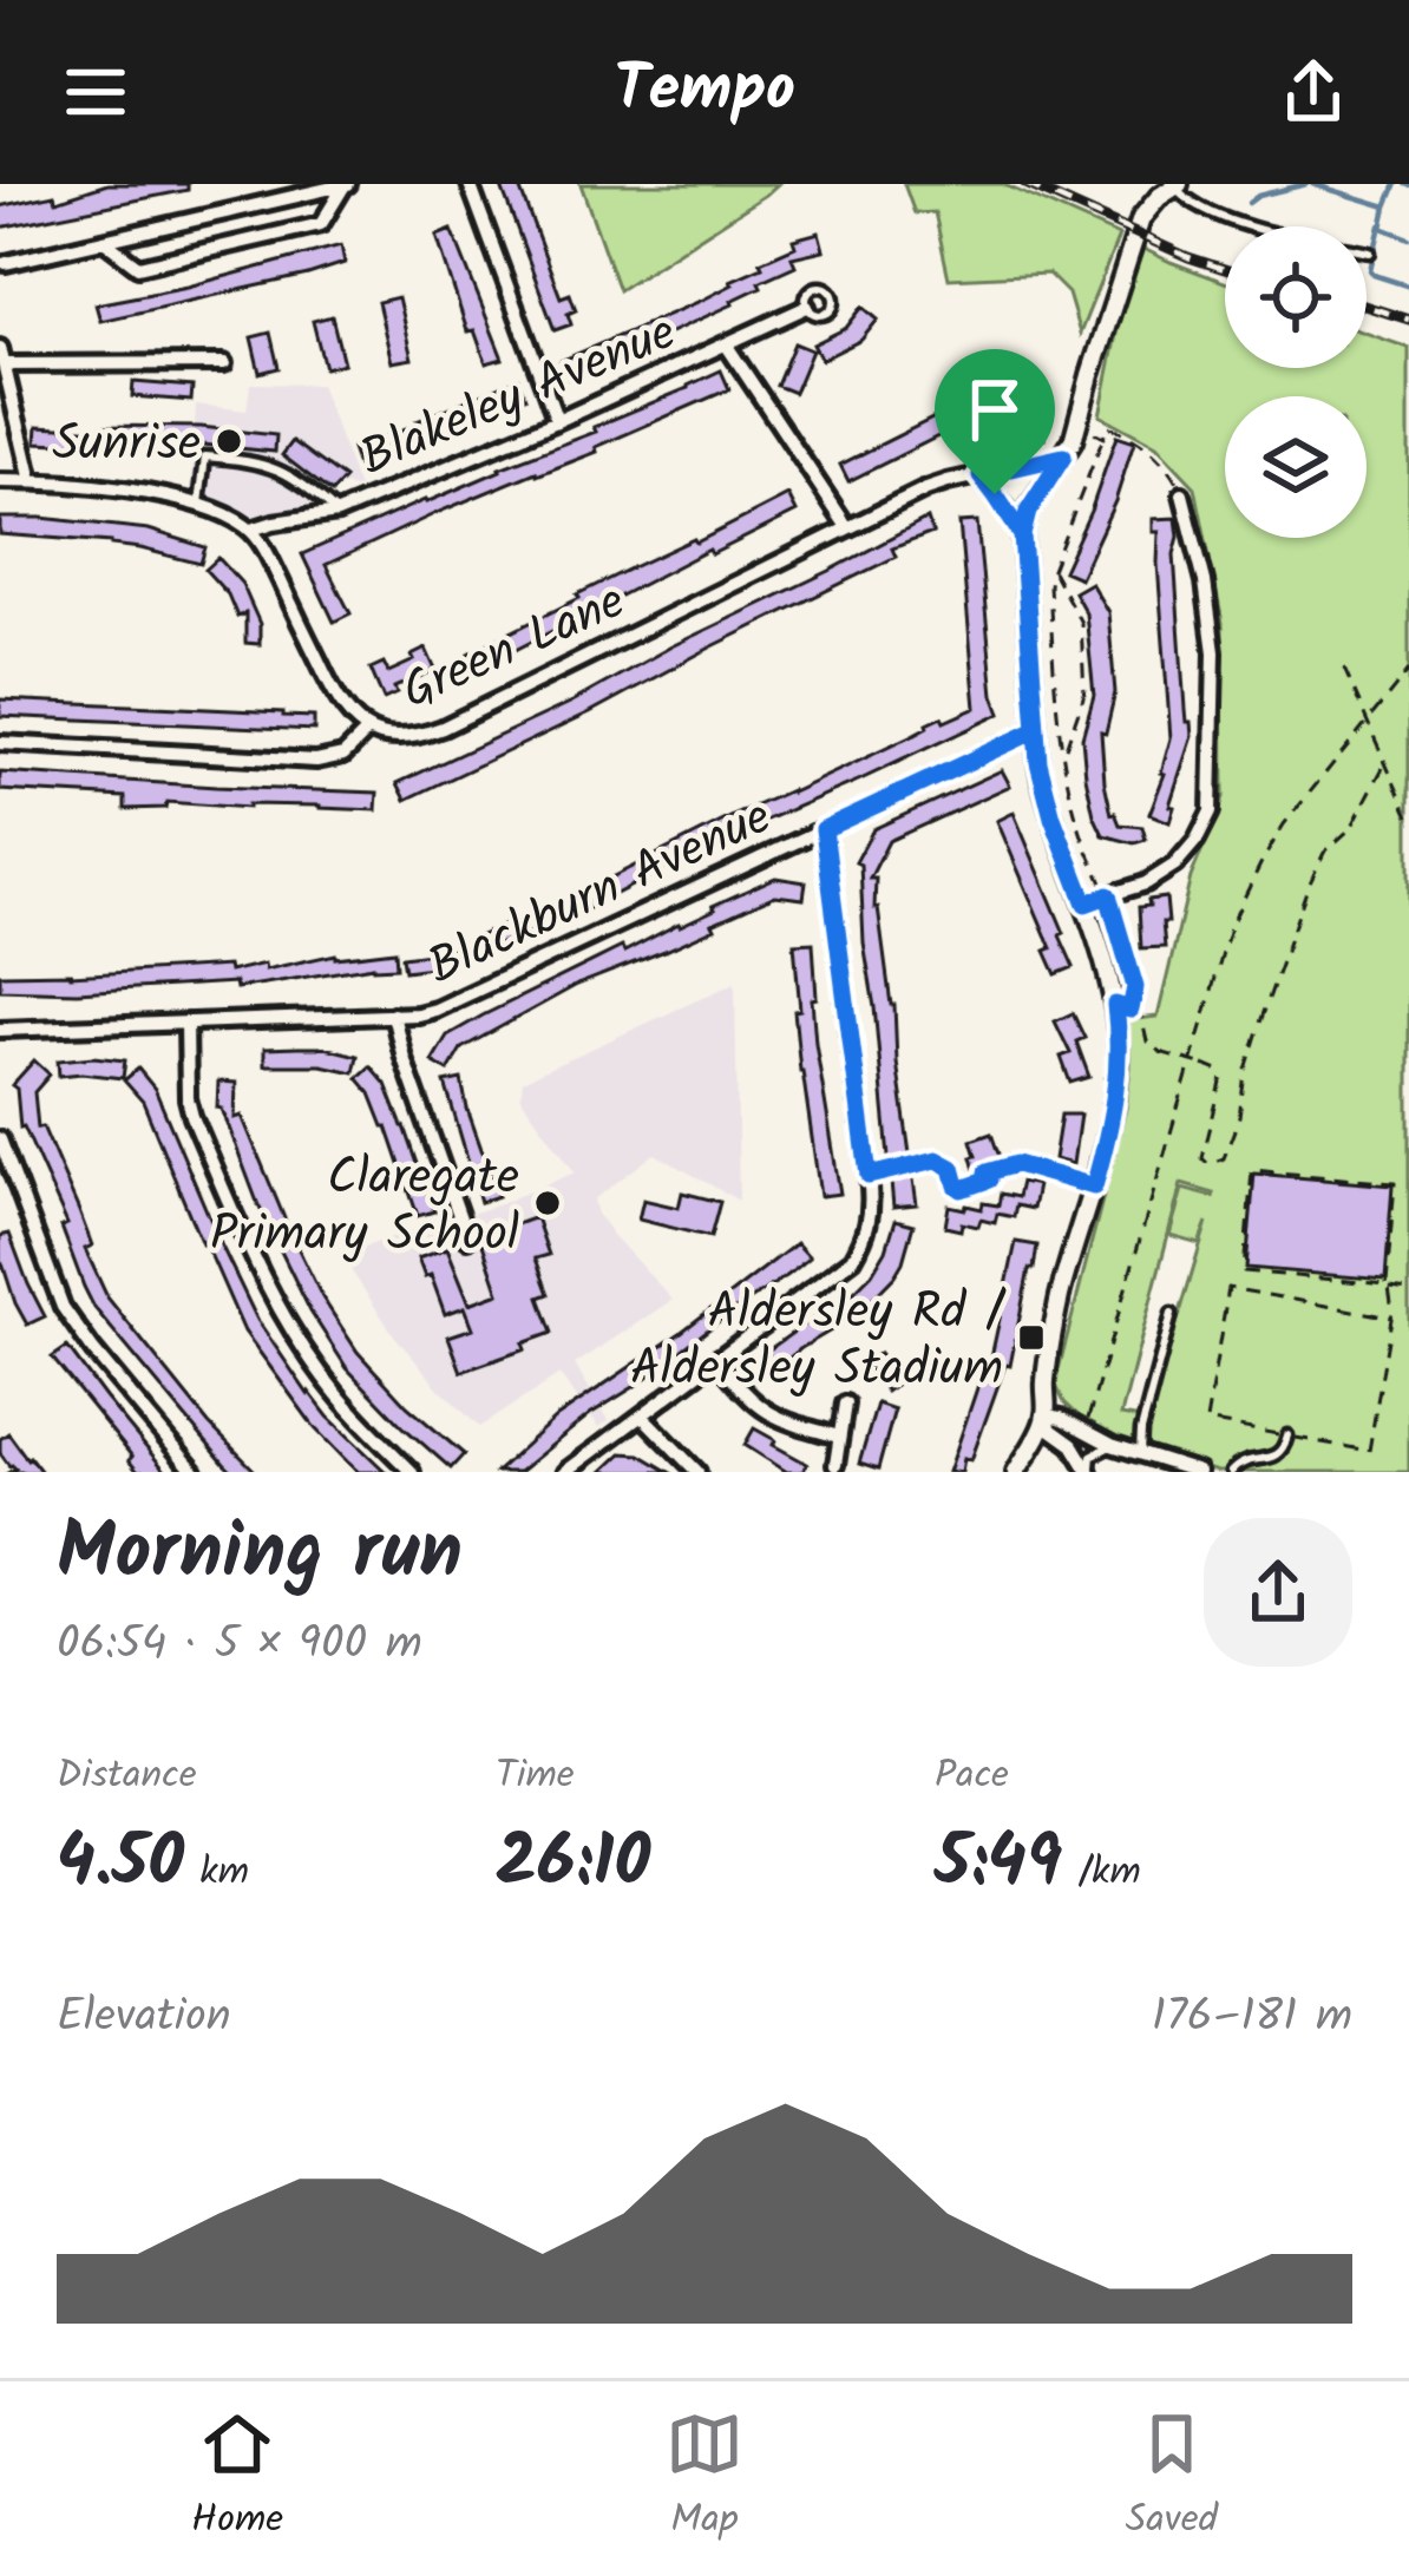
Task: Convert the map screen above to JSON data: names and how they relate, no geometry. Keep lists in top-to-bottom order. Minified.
{"streets":{"street":["Blakeley Avenue","Green Lane","Blackburn Avenue"]},"crossings":[["Blakeley Avenue","Green Lane"]],"places":{"other":["Sunrise","Claregate Primary School"],"transit":["Aldersley Rd / Aldersley Stadium"]},"page":{"header":"Tempo","heading":["Morning run","06:54 · 5 × 900 m"],"stats":[["Distance","4.50 km"],["Time","26:10"],["Pace","5:49 /km"]],"chart":["Elevation","176–181 m"],"tabs":["Home","Map","Saved"]}}
